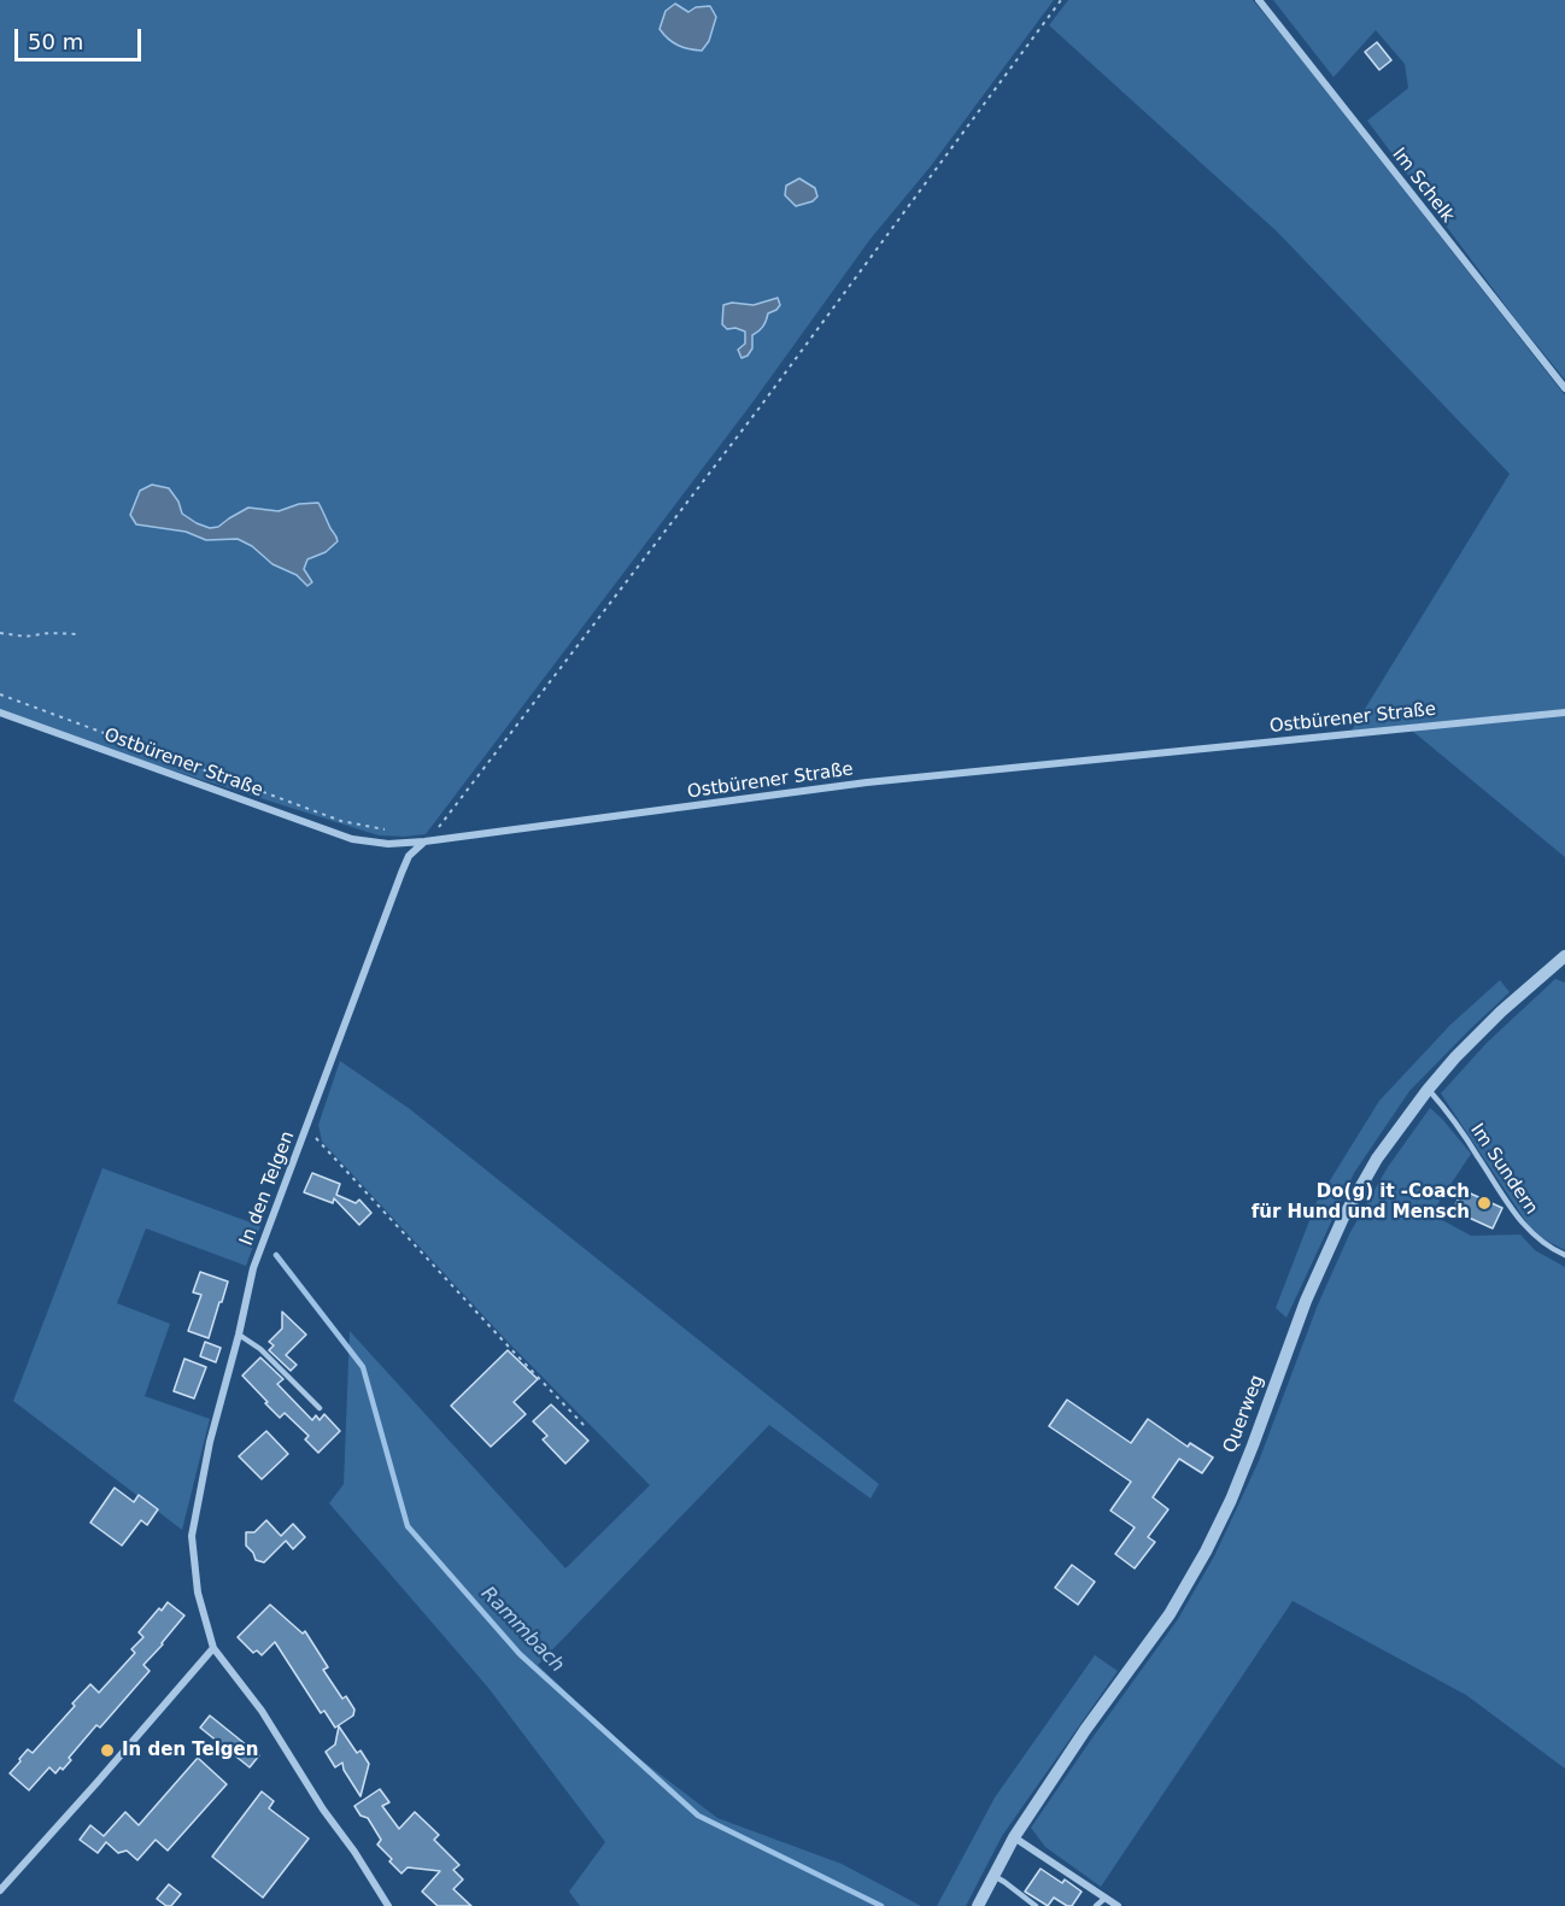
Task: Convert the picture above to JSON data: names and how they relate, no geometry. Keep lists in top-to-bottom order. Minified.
{"streets":{"street":["Im Schelk","Ostbürener Straße","In den Telgen","Querweg"],"lane":["Im Sundern"]},"crossings":[["Ostbürener Straße","In den Telgen"],["Im Sundern","Querweg"]],"water":["Rammbach"],"places":["Do(g) it -Coach für Hund und Mensch","In den Telgen"],"scale_bar":"50 m"}
